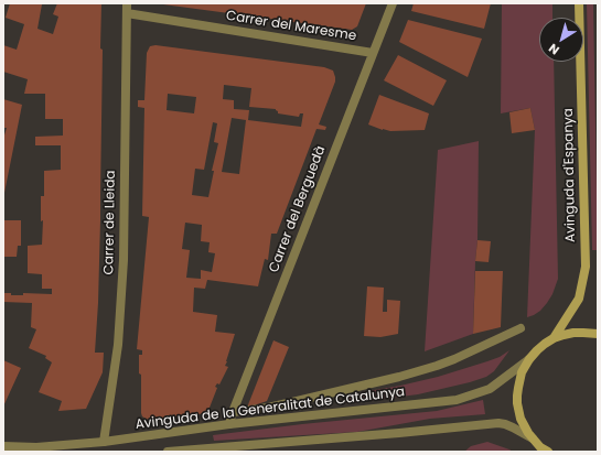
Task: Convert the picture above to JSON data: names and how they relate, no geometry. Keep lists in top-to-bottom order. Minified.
{"streets":{"main road":["Avinguda d'Espanya"],"street":["Carrer del Maresme","Carrer del Berguedà","Carrer de Lleida","Avinguda de la Generalitat de Catalunya"]},"crossings":[["Carrer del Maresme","Carrer del Berguedà"],["Carrer del Maresme","Carrer de Lleida"],["Carrer del Berguedà","Avinguda de la Generalitat de Catalunya"],["Carrer de Lleida","Avinguda de la Generalitat de Catalunya"]],"north":"bottom left"}
